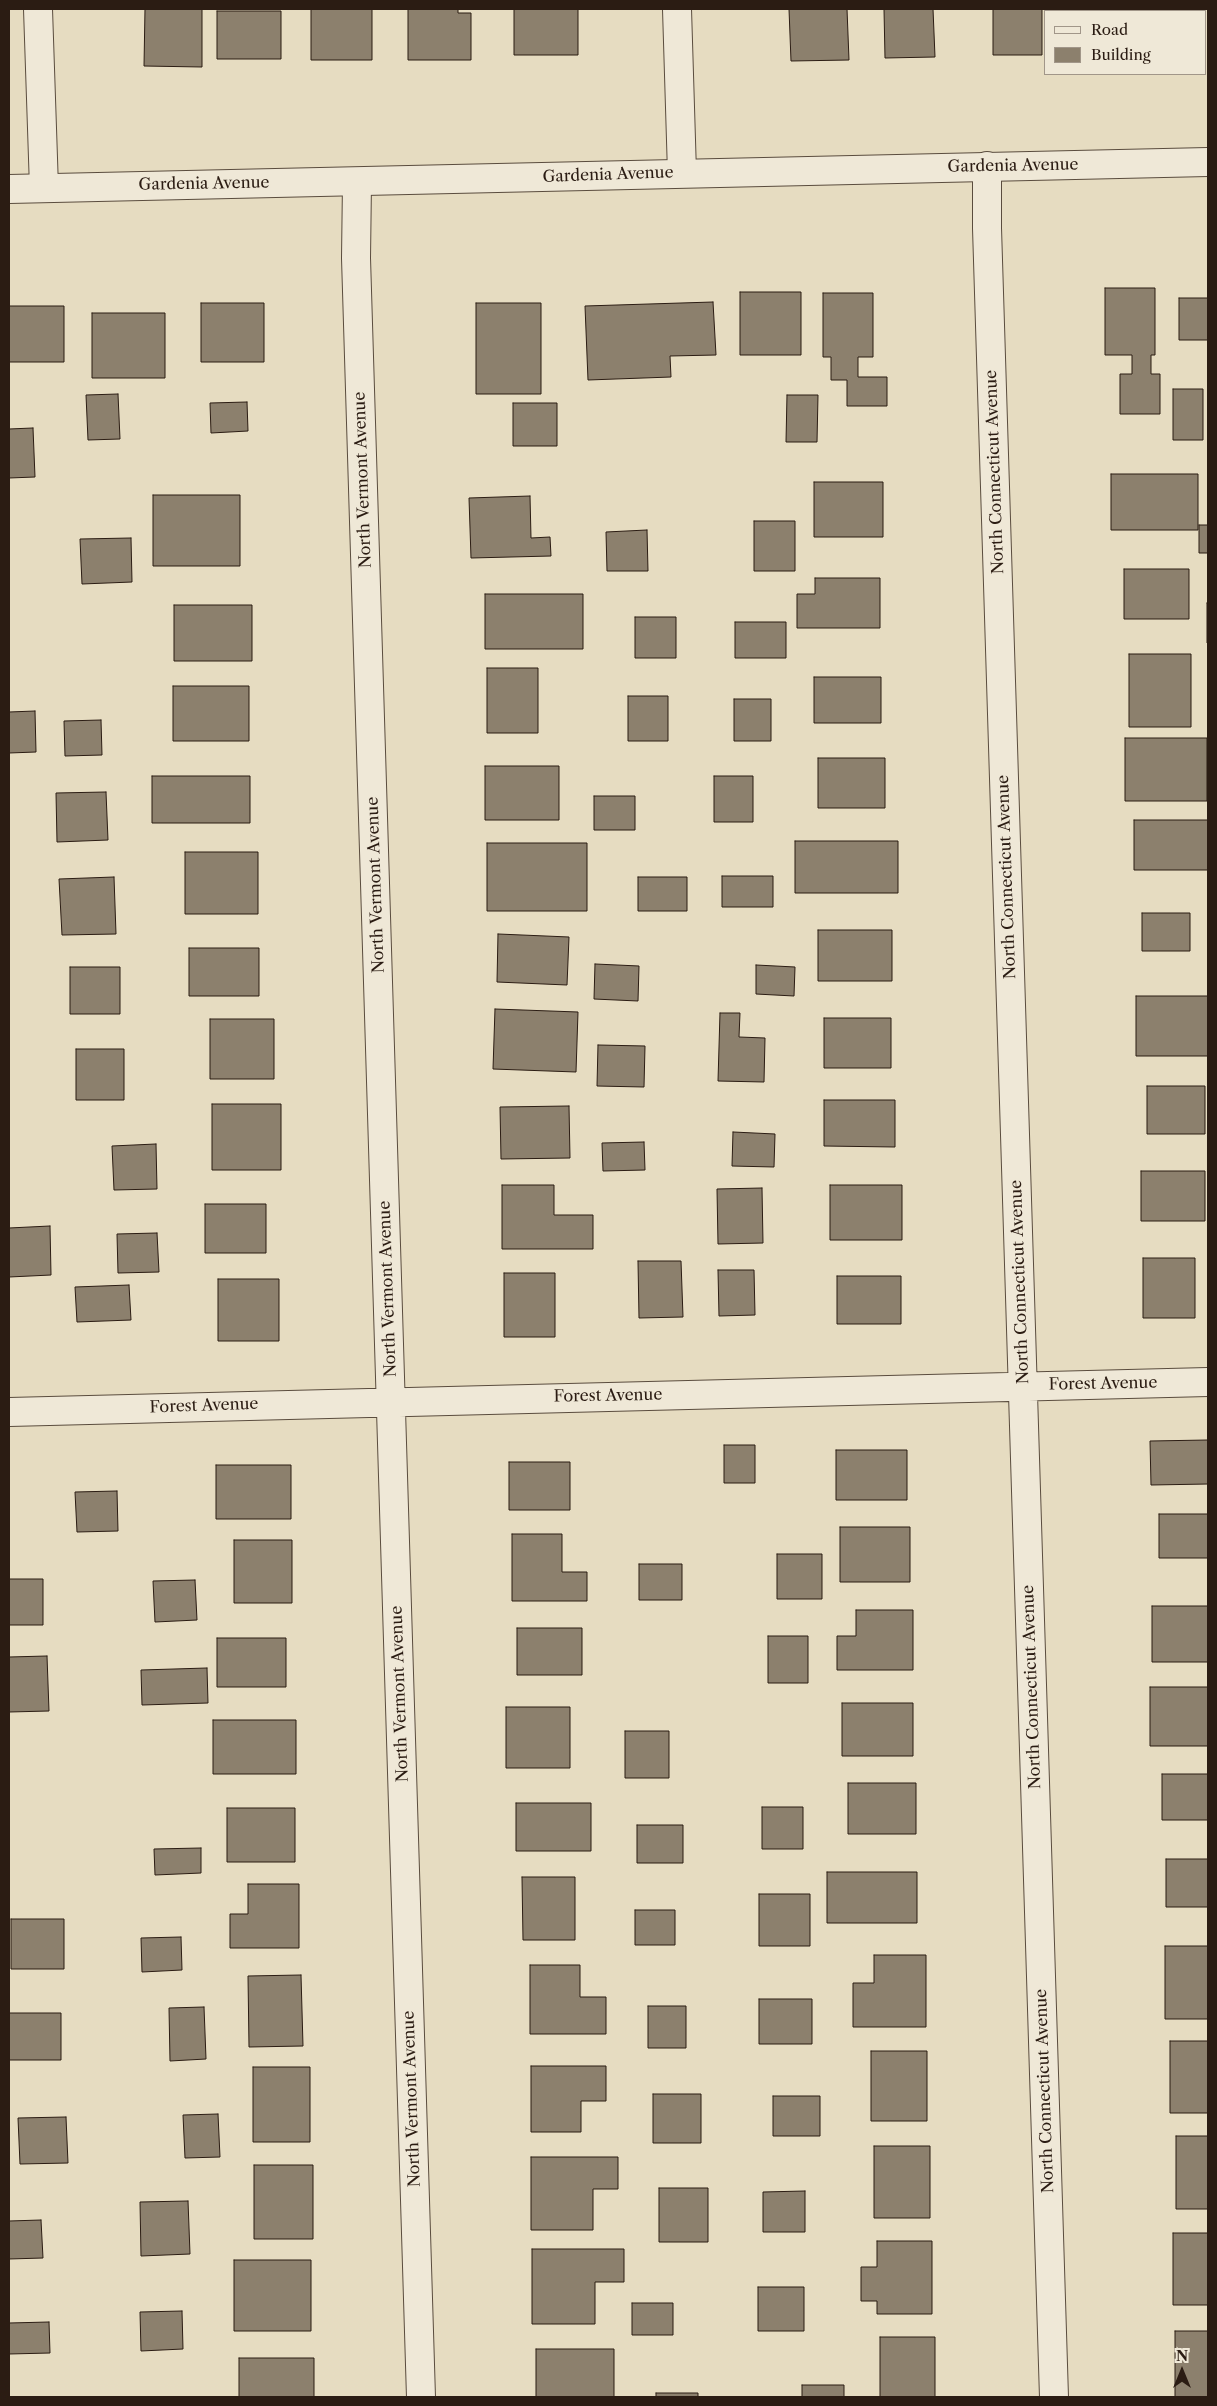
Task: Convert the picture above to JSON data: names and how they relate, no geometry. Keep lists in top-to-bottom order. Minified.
{"streets":{"street":["Gardenia Avenue","North Connecticut Avenue","North Vermont Avenue","Forest Avenue"]},"crossings":[["Gardenia Avenue","North Connecticut Avenue"],["Gardenia Avenue","North Vermont Avenue"],["North Connecticut Avenue","Forest Avenue"],["North Vermont Avenue","Forest Avenue"]],"legend":["Road","Building"],"north":"top"}
